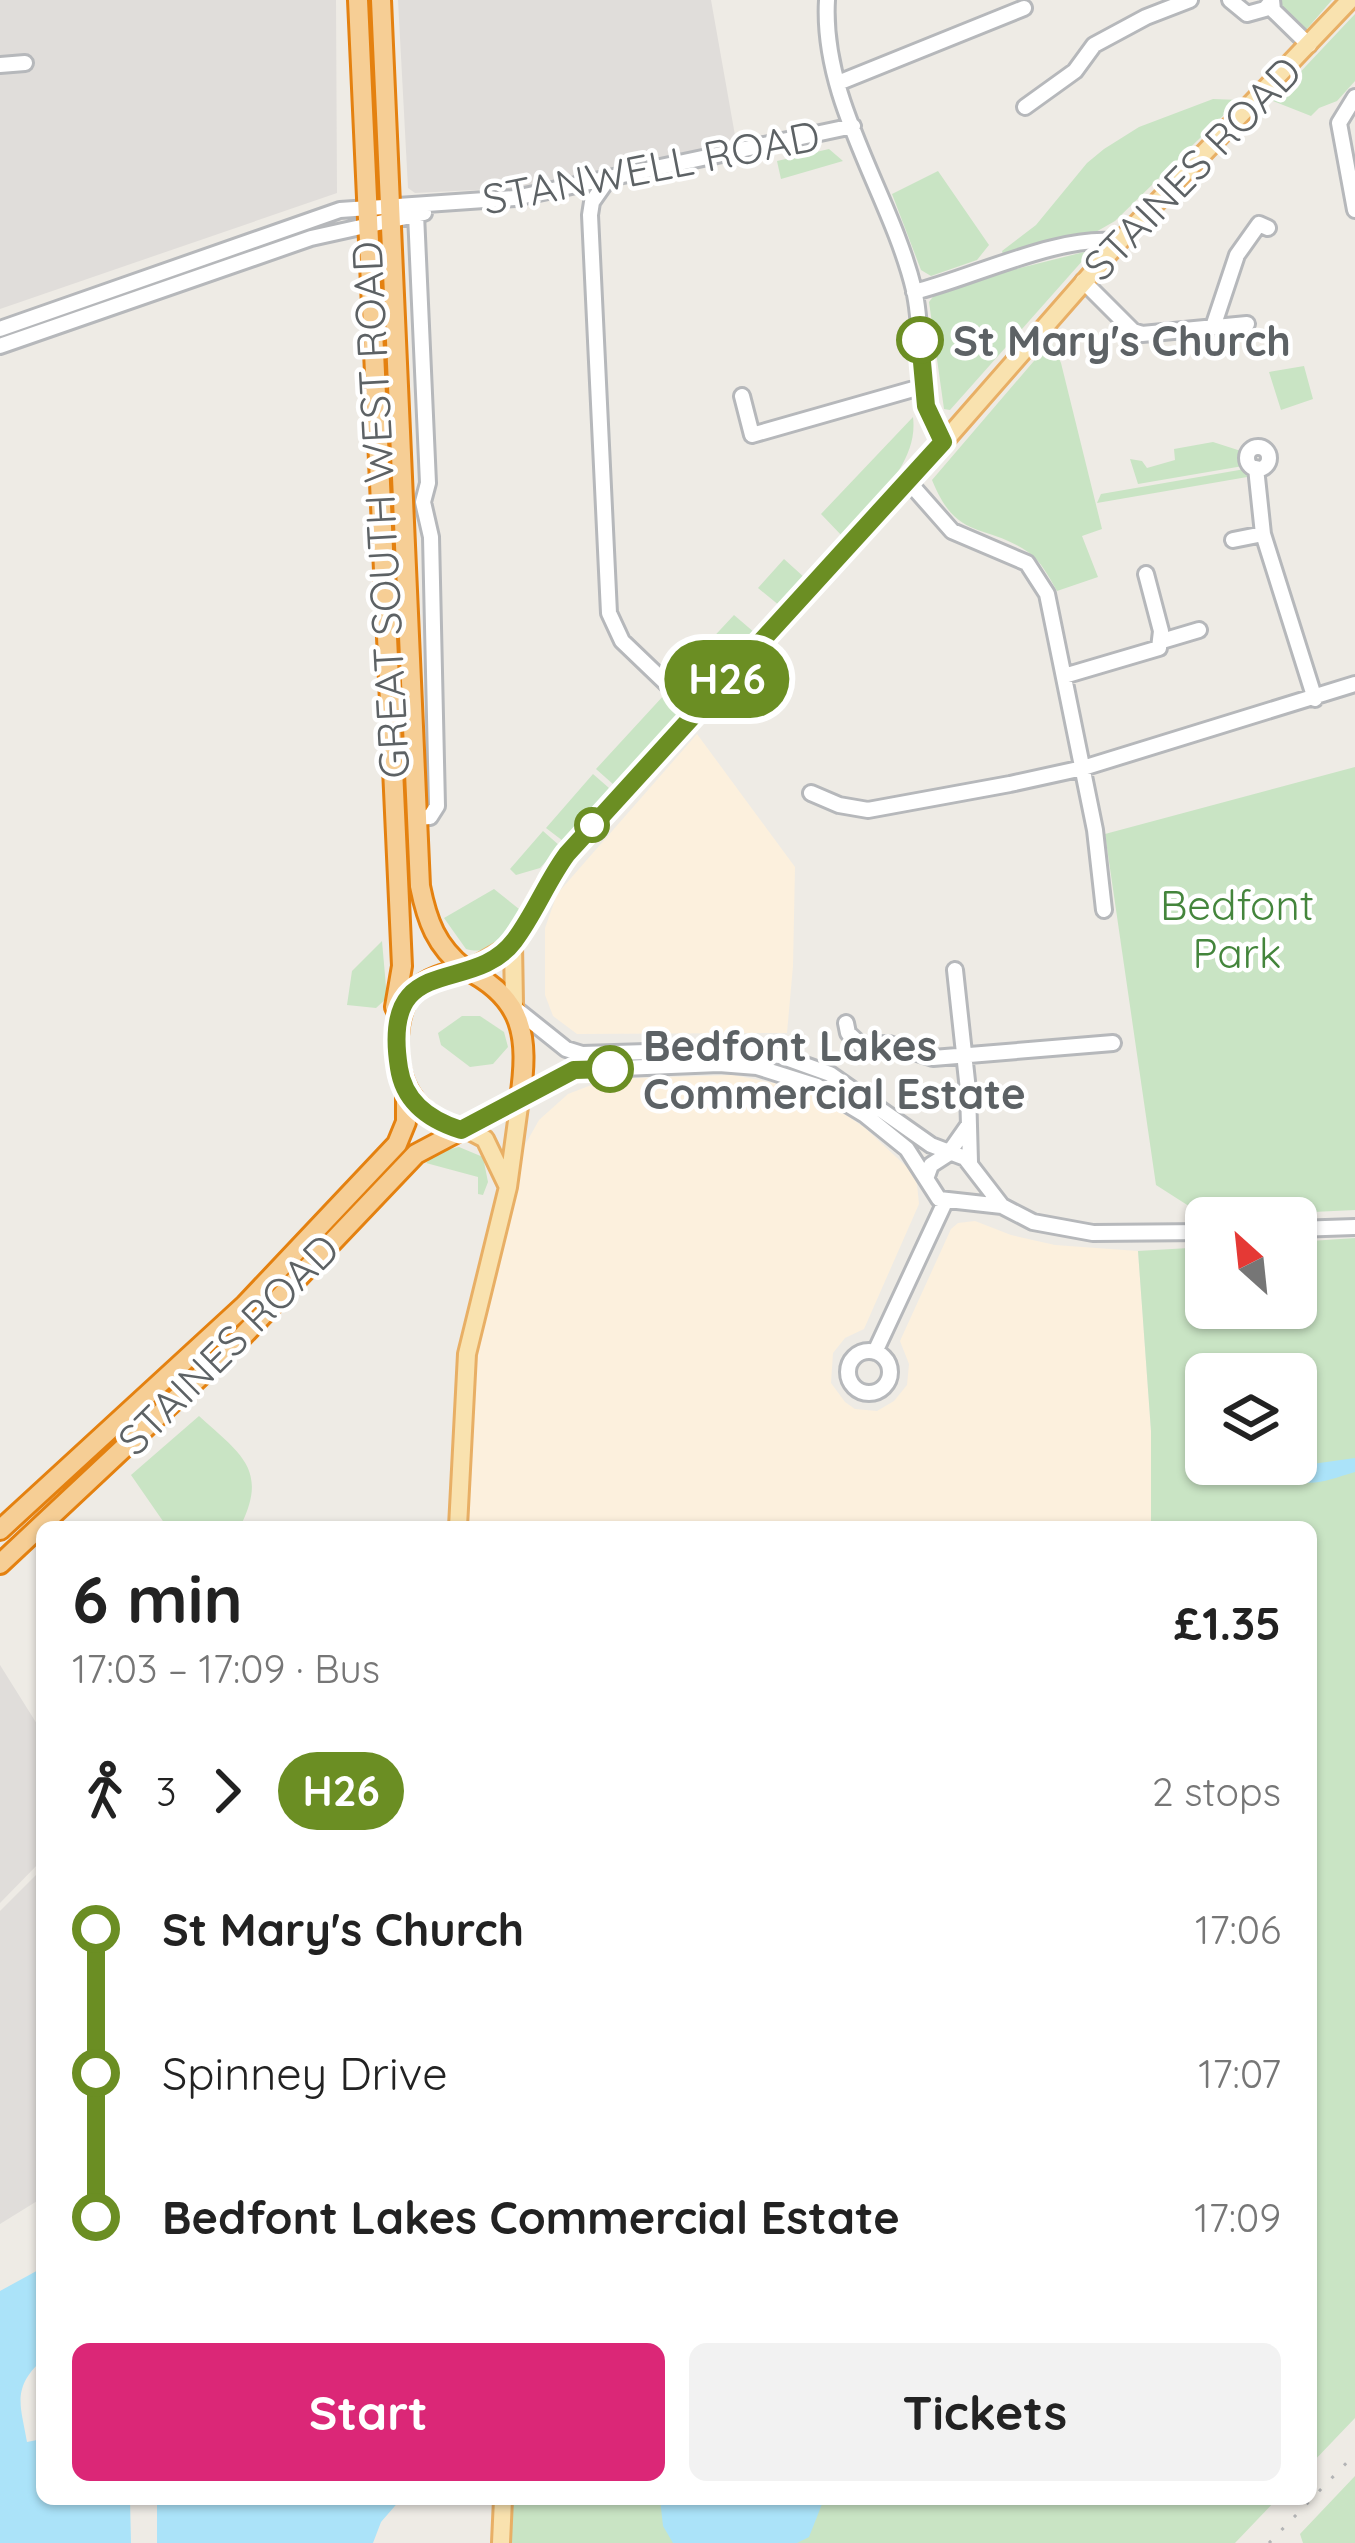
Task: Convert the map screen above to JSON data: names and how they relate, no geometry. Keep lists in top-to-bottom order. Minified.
{"streets":{"highway":["STAINES ROAD","GREAT SOUTH WEST ROAD"],"street":["STANWELL ROAD"]},"crossings":[["STANWELL ROAD","GREAT SOUTH WEST ROAD"],["STAINES ROAD","GREAT SOUTH WEST ROAD"]],"parks":["Bedfont Park"],"places":["St Mary's Church","Bedfont Lakes Commercial Estate"],"lines":["bus line H26"],"north":"top left","page":{"on_map":"H26","heading":["6 min","17:03 – 17:09 · Bus","£1.35"],"legs":["3","H26","2 stops"],"list":[{"name":"St Mary's Church","value":"17:06"},{"name":"Spinney Drive","value":"17:07"},{"name":"Bedfont Lakes Commercial Estate","value":"17:09"}],"buttons":["Start","Tickets"]}}
